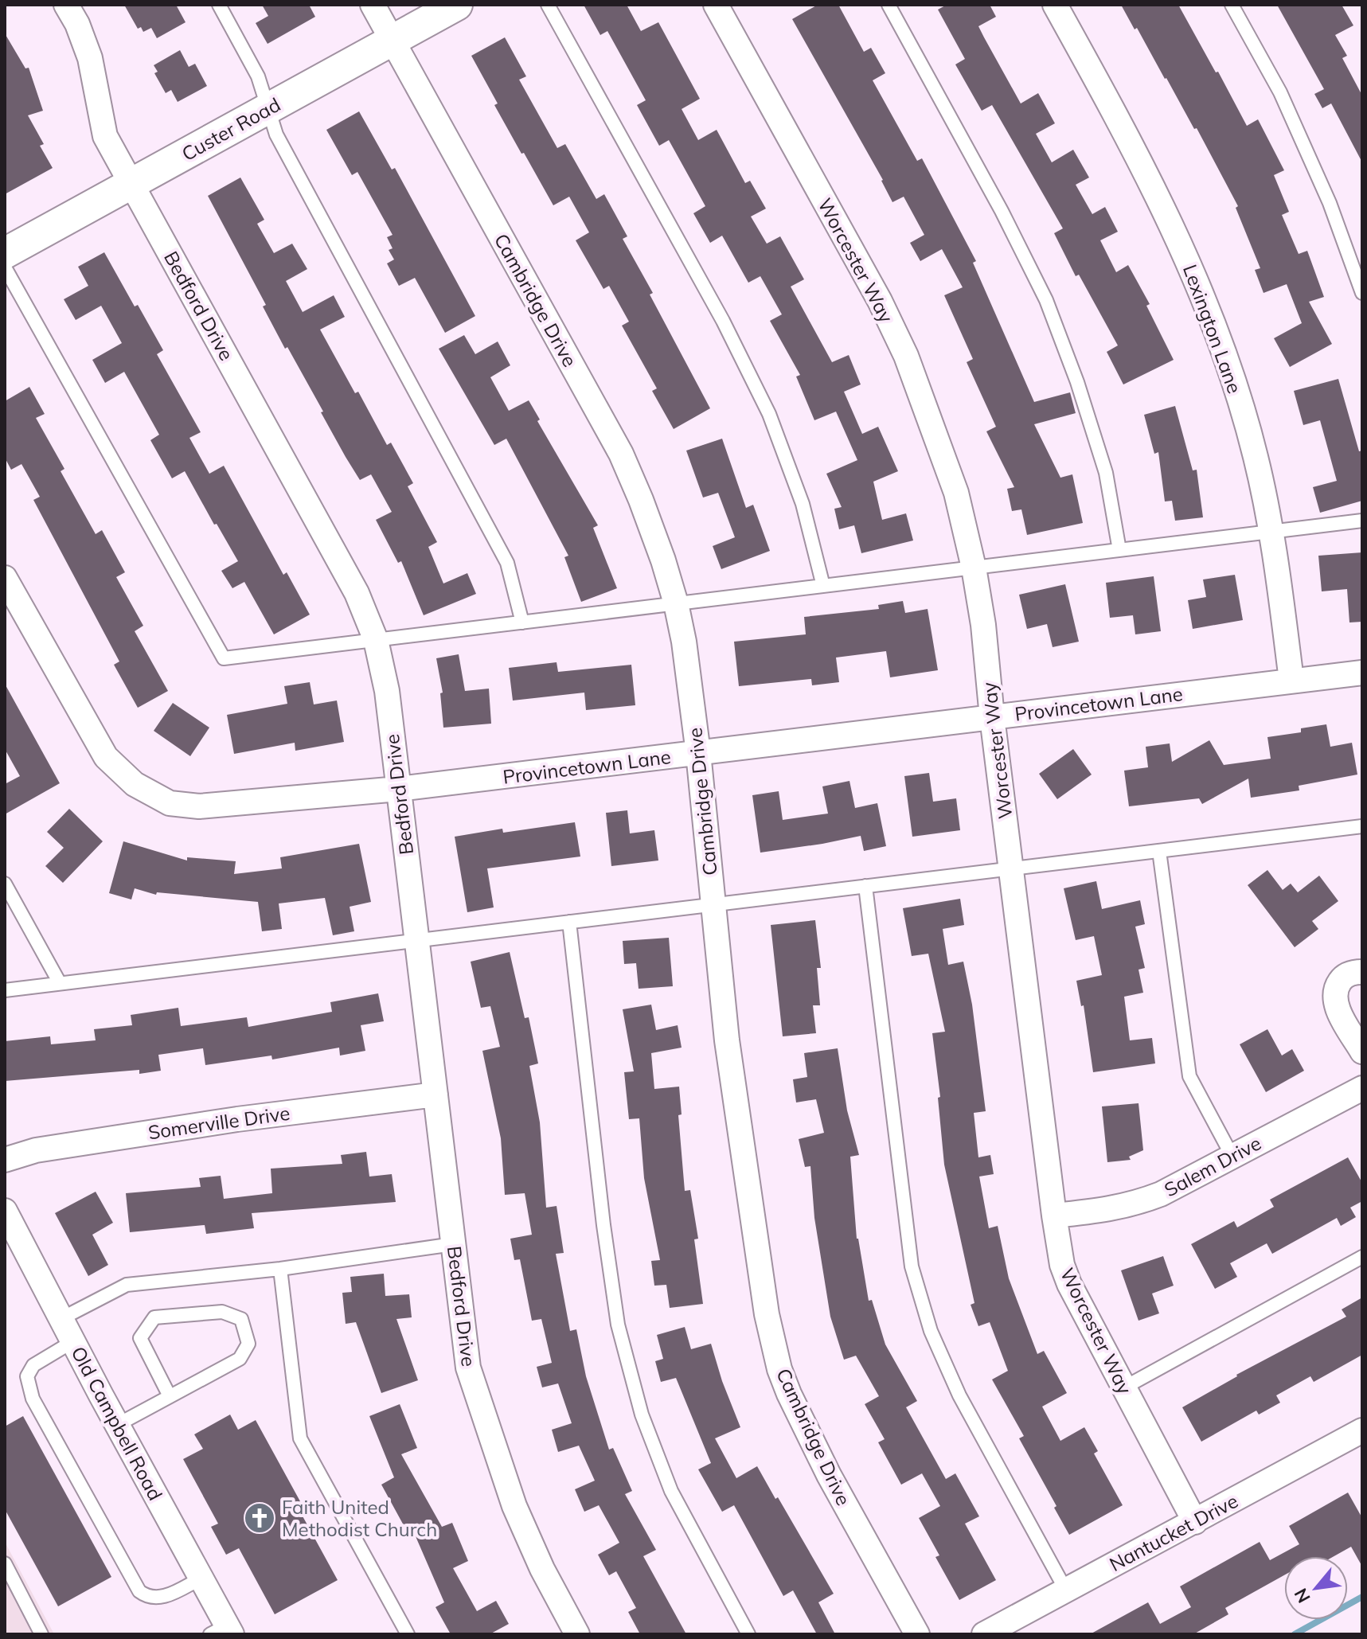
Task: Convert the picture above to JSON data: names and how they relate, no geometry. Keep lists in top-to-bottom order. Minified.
{"streets":{"street":["Custer Road","Worcester Way","Cambridge Drive","Bedford Drive","Lexington Lane","Provincetown Lane","Somerville Drive","Salem Drive","Old Campbell Road","Nantucket Drive"]},"crossings":[["Custer Road","Cambridge Drive"],["Custer Road","Bedford Drive"],["Worcester Way","Provincetown Lane"],["Worcester Way","Salem Drive"],["Worcester Way","Nantucket Drive"],["Cambridge Drive","Provincetown Lane"],["Bedford Drive","Provincetown Lane"],["Bedford Drive","Somerville Drive"],["Lexington Lane","Provincetown Lane"]],"places":{"church":["Faith United Methodist Church"]},"north":"bottom left"}
